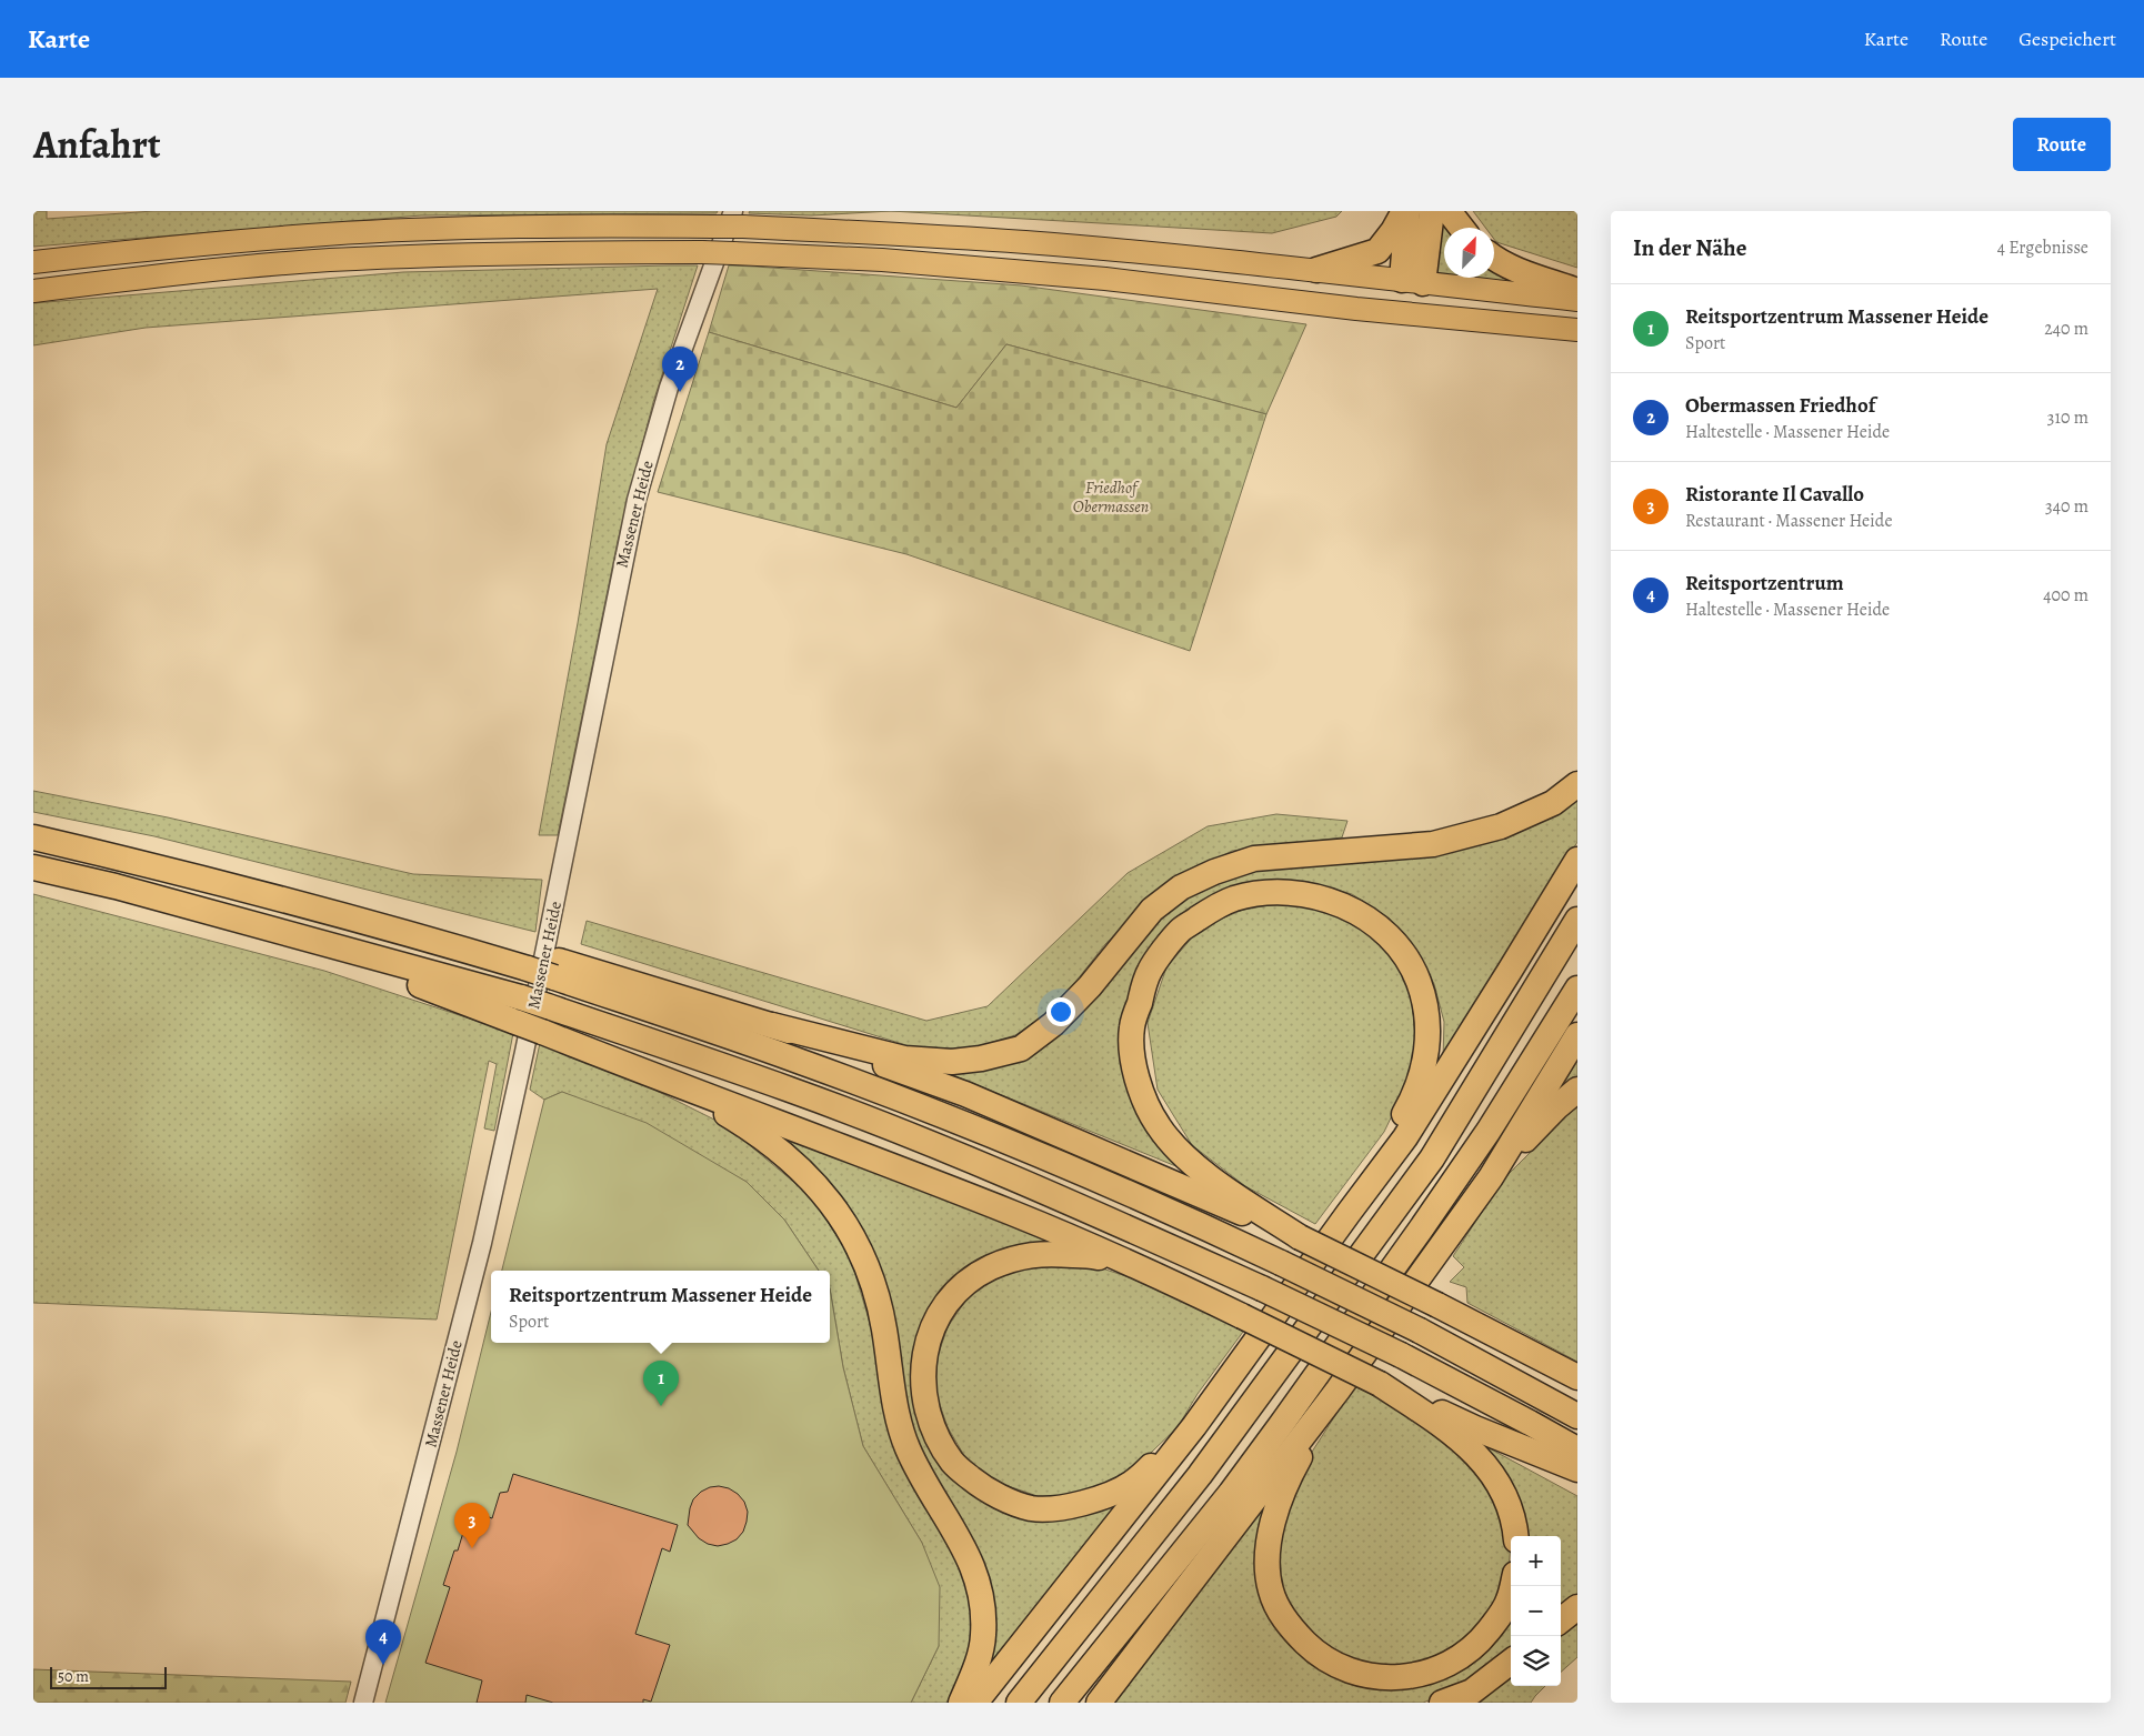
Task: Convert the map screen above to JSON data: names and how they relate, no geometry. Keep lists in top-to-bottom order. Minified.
{"streets":{"street":["Massener Heide"]},"parks":["Friedhof Obermassen"],"scale_bar":"50 m","north":"top right","page":{"header":"Karte","nav":["Karte","Route","Gespeichert"],"title":"Anfahrt","buttons":"Route","heading":["In der Nähe","4 Ergebnisse"],"list":[{"mark":"1","name":"Reitsportzentrum Massener Heide","note":"Sport","value":"240 m"},{"mark":"2","name":"Obermassen Friedhof","note":"Haltestelle · Massener Heide","value":"310 m"},{"mark":"3","name":"Ristorante Il Cavallo","note":"Restaurant · Massener Heide","value":"340 m"},{"mark":"4","name":"Reitsportzentrum","note":"Haltestelle · Massener Heide","value":"400 m"}],"pins":["2","1","3","4"],"popup":["Reitsportzentrum Massener Heide","Sport"],"map_buttons":["+","−"],"scale":"50 m"}}
